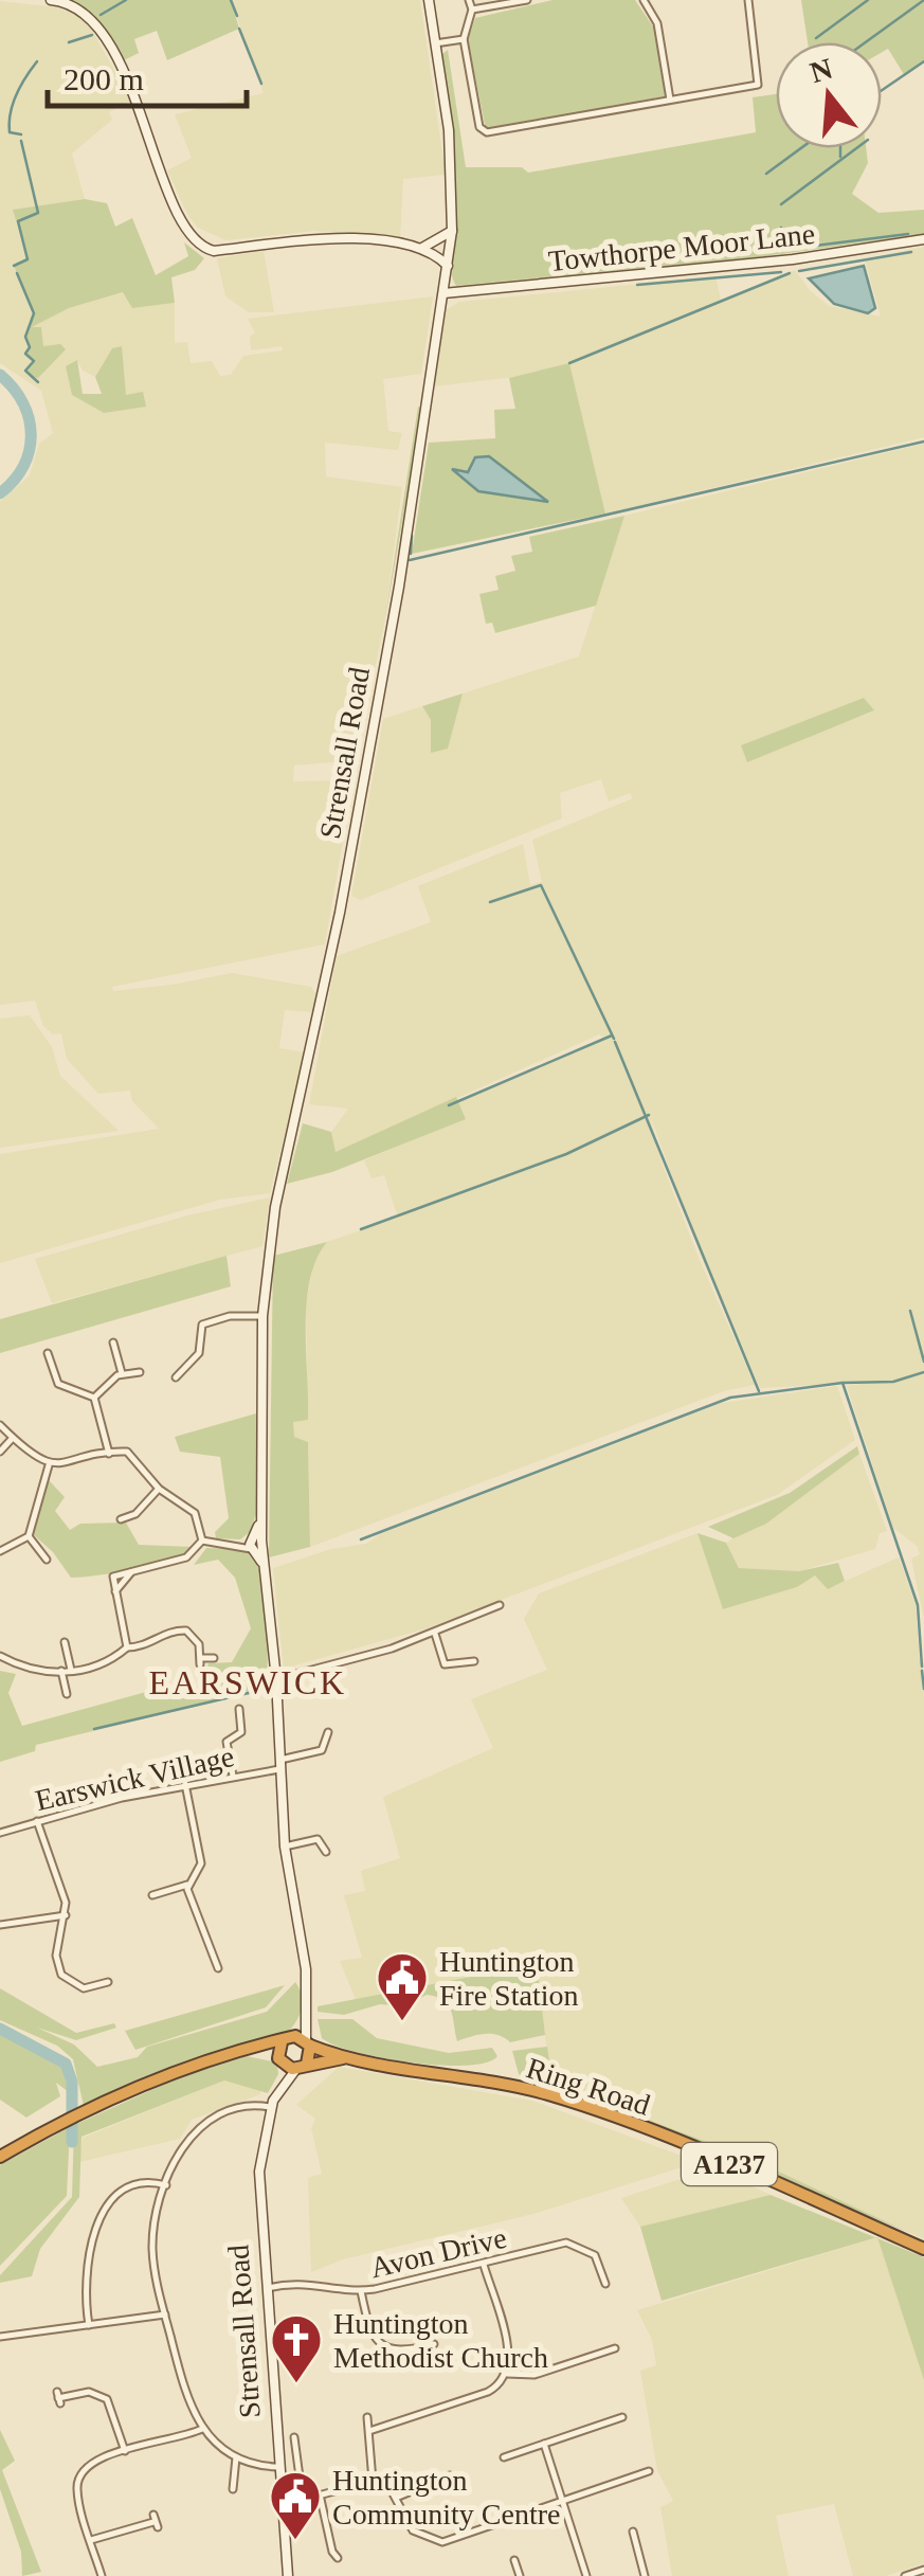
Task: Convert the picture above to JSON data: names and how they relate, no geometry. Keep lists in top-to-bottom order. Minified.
{"streets":{"highway":["Ring Road","A1237"],"street":["Towthorpe Moor Lane","Strensall Road","Earswick Village","Avon Drive"]},"crossings":[["Towthorpe Moor Lane","Strensall Road"],["Strensall Road","Earswick Village"],["Strensall Road","Ring Road"],["Strensall Road","Avon Drive"]],"districts":["EARSWICK"],"places":{"public building":["Huntington Fire Station","Huntington Community Centre"],"church":["Huntington Methodist Church"]},"scale_bar":"200 m","north":"top"}
